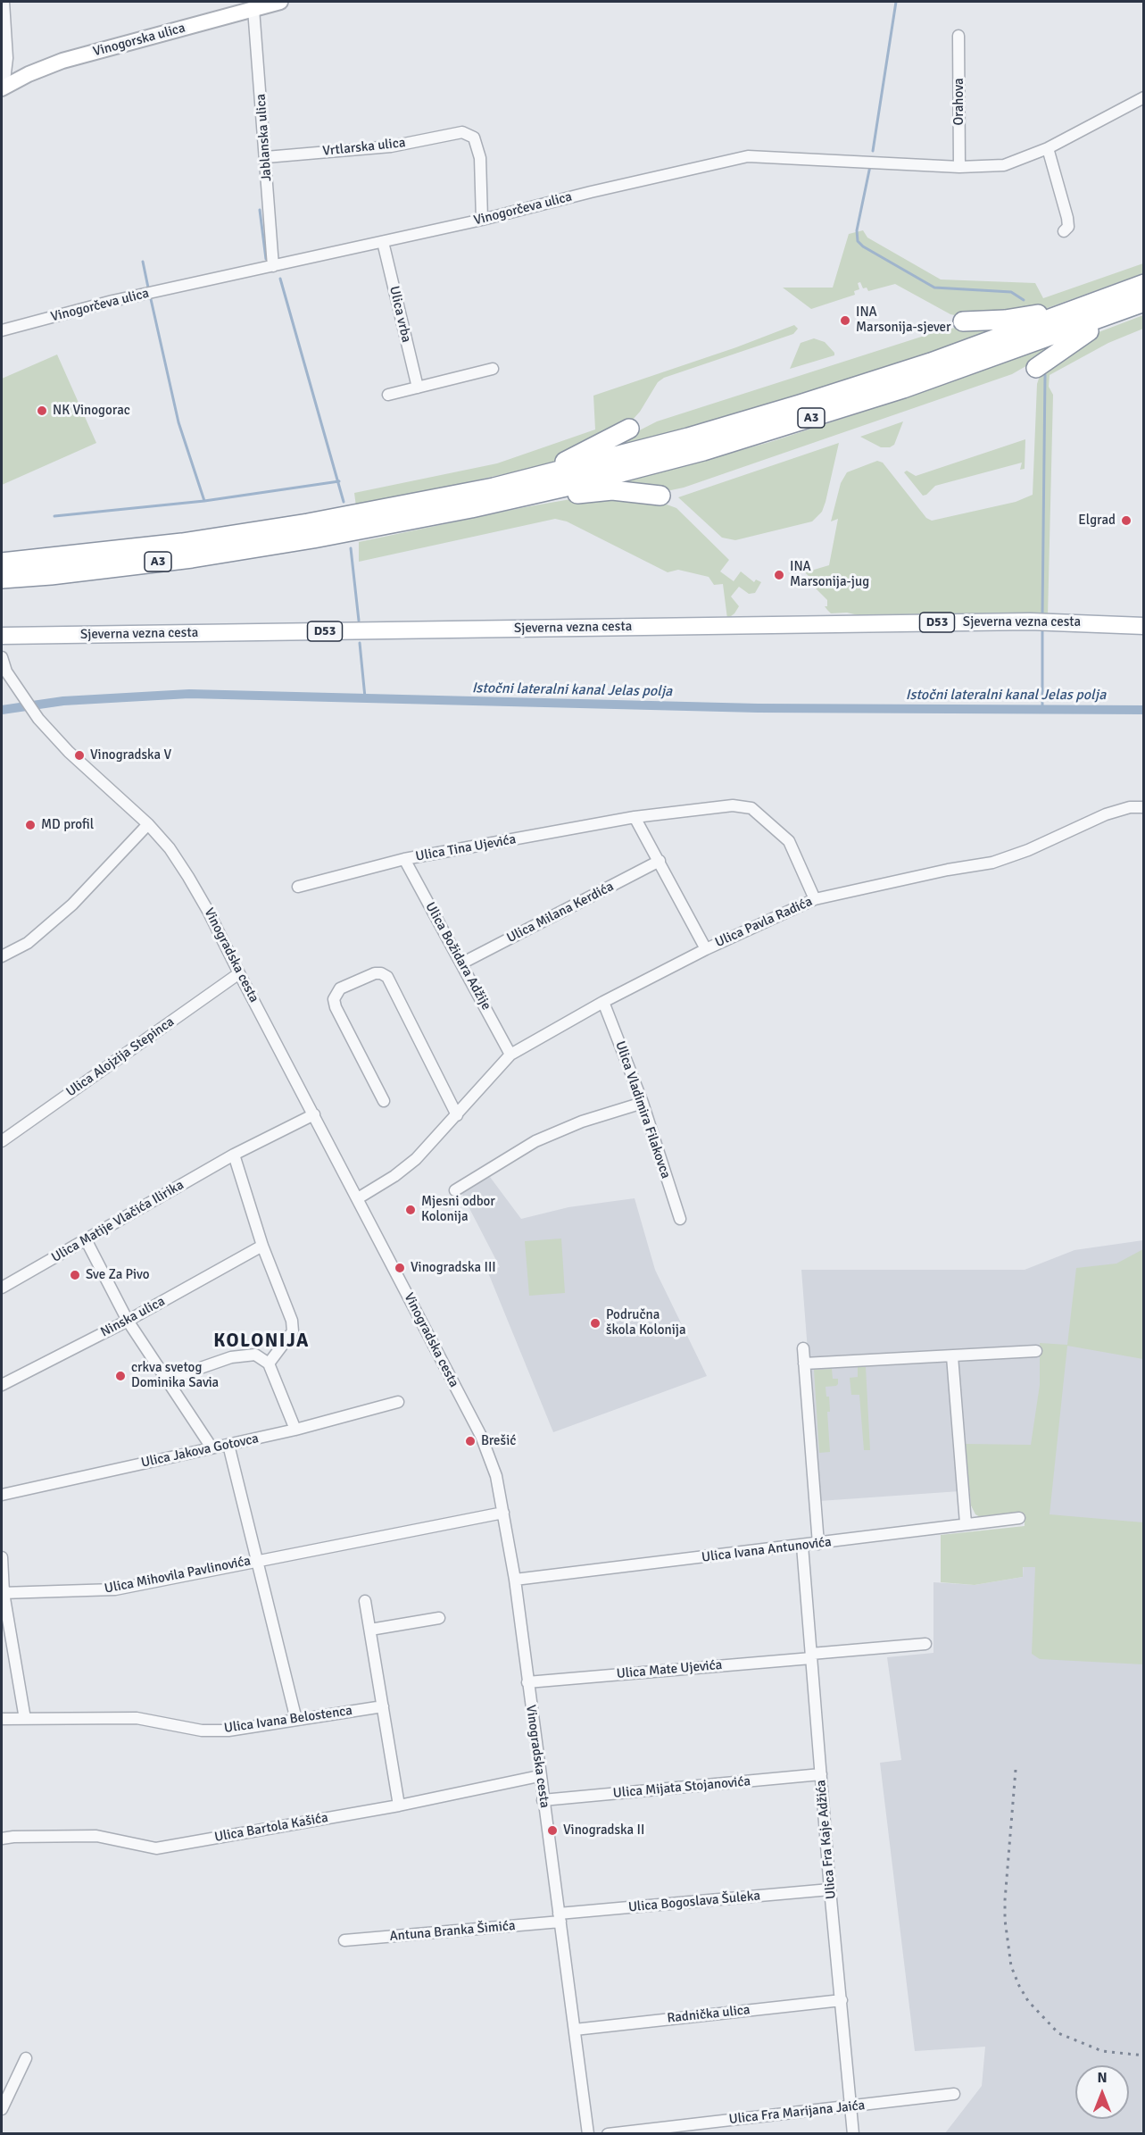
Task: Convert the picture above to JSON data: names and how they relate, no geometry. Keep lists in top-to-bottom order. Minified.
{"streets":{"highway":["A3"],"main road":["Vinogorska ulica","D53","Sjeverna vezna cesta"],"street":["Orahova","Jablanska ulica","Vrtlarska ulica","Vinogorčeva ulica","Ulica vrba","Ulica Tina Ujevića","Ulica Milana Kerdića","Ulica Pavla Radića","Vinogradska cesta","Ulica Božidara Adžije","Ulica Alojzija Stepinca","Ulica Vladimira Filakovca","Ulica Matije Vlačića Ilirika","Ninska ulica","Ulica Jakova Gotovca","Ulica Ivana Antunovića","Ulica Mihovila Pavlinovića","Ulica Mate Ujevića","Ulica Ivana Belostenca","Ulica Mijata Stojanovića","Ulica Bartola Kašića","Ulica Fra Kaje Adžića","Ulica Bogoslava Šuleka","Antuna Branka Šimića","Radnička ulica","Ulica Fra Marijana Jaića"]},"crossings":[["Vinogorska ulica","Jablanska ulica"],["Orahova","Vinogorčeva ulica"],["Jablanska ulica","Vrtlarska ulica"],["Jablanska ulica","Vinogorčeva ulica"],["Vrtlarska ulica","Vinogorčeva ulica"],["Vinogorčeva ulica","Ulica vrba"],["Ulica Tina Ujevića","Ulica Pavla Radića"],["Ulica Tina Ujevića","Ulica Božidara Adžije"],["Ulica Milana Kerdića","Ulica Božidara Adžije"],["Ulica Pavla Radića","Vinogradska cesta"],["Ulica Pavla Radića","Ulica Božidara Adžije"],["Ulica Pavla Radića","Ulica Vladimira Filakovca"],["Vinogradska cesta","Ulica Alojzija Stepinca"],["Vinogradska cesta","Ulica Matije Vlačića Ilirika"],["Vinogradska cesta","Ulica Ivana Antunovića"],["Vinogradska cesta","Ulica Mihovila Pavlinovića"],["Vinogradska cesta","Ulica Mate Ujevića"],["Vinogradska cesta","Ulica Mijata Stojanovića"],["Vinogradska cesta","Ulica Bartola Kašića"],["Vinogradska cesta","Ulica Bogoslava Šuleka"],["Vinogradska cesta","Antuna Branka Šimića"],["Vinogradska cesta","Radnička ulica"],["Ulica Jakova Gotovca","Ulica Mihovila Pavlinovića"],["Ulica Ivana Antunovića","Ulica Fra Kaje Adžića"],["Ulica Mihovila Pavlinovića","Ulica Ivana Belostenca"],["Ulica Mate Ujevića","Ulica Fra Kaje Adžića"],["Ulica Mijata Stojanovića","Ulica Fra Kaje Adžića"],["Ulica Fra Kaje Adžića","Ulica Bogoslava Šuleka"],["Ulica Fra Kaje Adžića","Radnička ulica"],["Ulica Fra Kaje Adžića","Ulica Fra Marijana Jaića"],["Ulica Bogoslava Šuleka","Antuna Branka Šimića"]],"districts":["KOLONIJA"],"water":["Istočni lateralni kanal Jelas polja"],"places":["INA Marsonija-sjever","NK Vinogorac","Elgrad","INA Marsonija-jug","Vinogradska V","MD profil","Mjesni odbor Kolonija","Vinogradska III","Sve Za Pivo","Područna škola Kolonija","crkva svetog Dominika Savia","Brešić","Vinogradska II"],"north":"top"}
